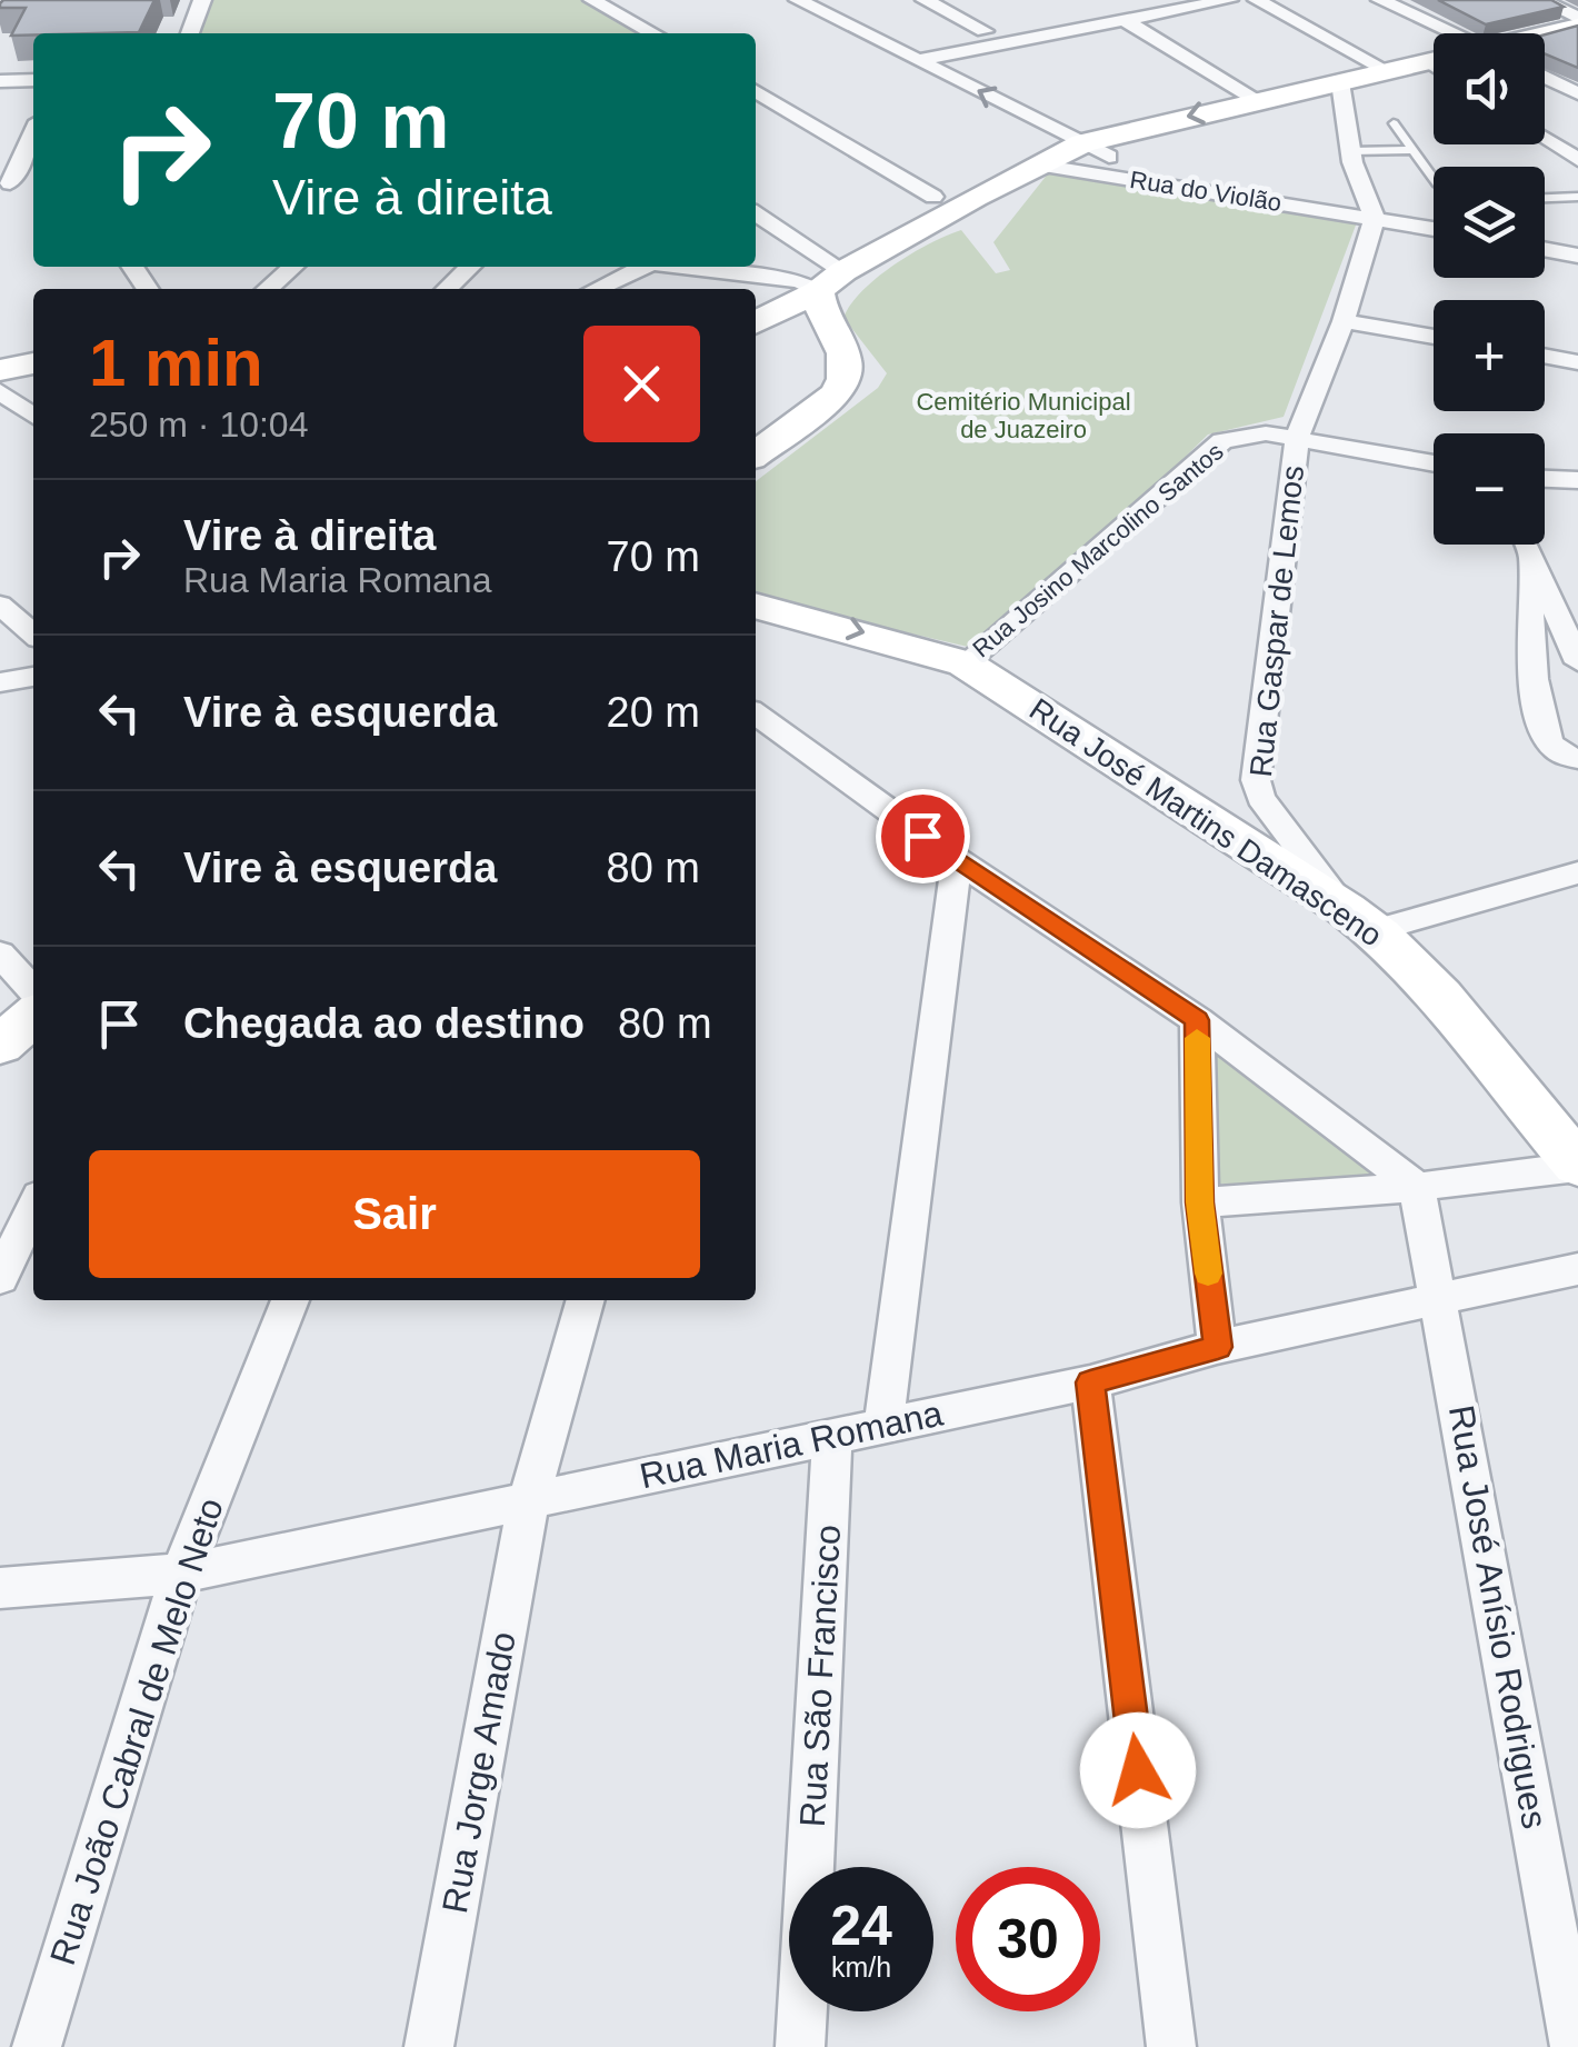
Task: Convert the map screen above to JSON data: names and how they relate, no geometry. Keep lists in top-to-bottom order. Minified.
{"streets":{"street":["Rua do Violão","Rua Josino Marcolino Santos","Rua Gaspar de Lemos","Rua José Martins Damasceno","Rua Maria Romana","Rua José Anísio Rodrigues","Rua São Francisco","Rua João Cabral de Melo Neto","Rua Jorge Amado"]},"crossings":[["Rua do Violão","Rua Gaspar de Lemos"],["Rua Josino Marcolino Santos","Rua Gaspar de Lemos"],["Rua Josino Marcolino Santos","Rua José Martins Damasceno"],["Rua Gaspar de Lemos","Rua José Martins Damasceno"],["Rua Maria Romana","Rua José Anísio Rodrigues"],["Rua Maria Romana","Rua São Francisco"],["Rua Maria Romana","Rua João Cabral de Melo Neto"],["Rua Maria Romana","Rua Jorge Amado"]],"parks":["Cemitério Municipal de Juazeiro"],"page":{"map_buttons":["+","−"],"turn":["70 m","Vire à direita"],"heading":["1 min","250 m · 10:04"],"list":[{"name":"Vire à direita","note":"Rua Maria Romana","value":"70 m"},{"name":"Vire à esquerda","value":"20 m"},{"name":"Vire à esquerda","value":"80 m"},{"name":"Chegada ao destino","value":"80 m"}],"buttons":"Sair","speed":"24 km/h","limit":"30"}}
